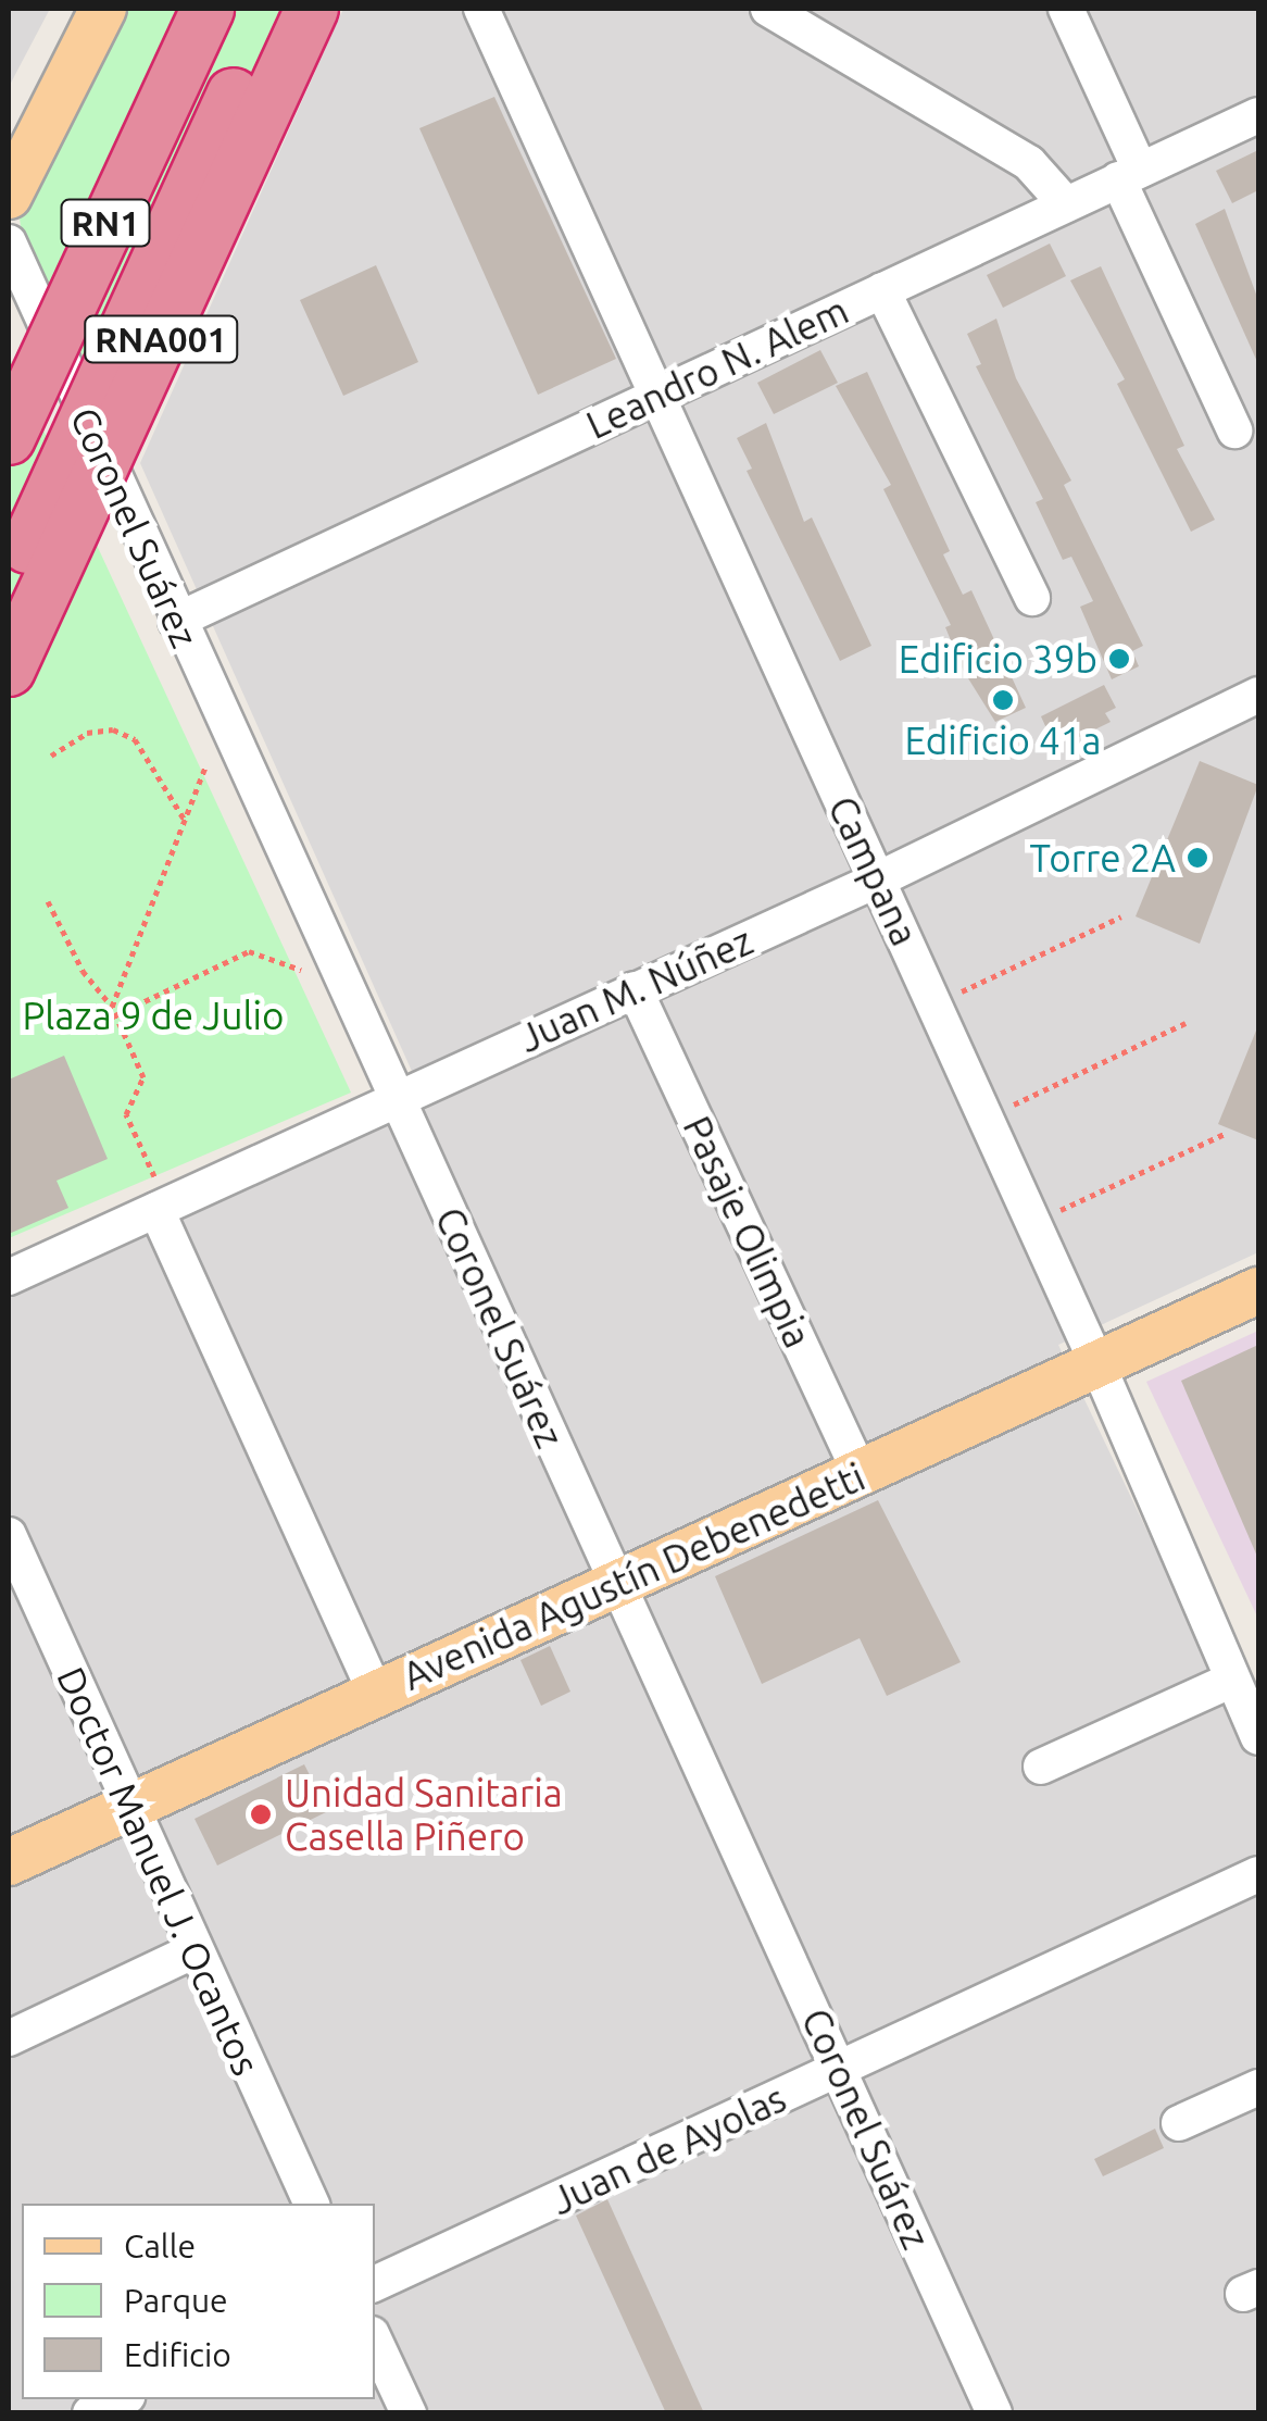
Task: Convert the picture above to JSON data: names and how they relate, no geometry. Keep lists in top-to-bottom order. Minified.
{"streets":{"highway":["RN1","RNA001"],"main road":["Avenida Agustín Debenedetti"],"street":["Leandro N. Alem","Coronel Suárez","Campana","Juan M. Núñez","Pasaje Olimpia","Doctor Manuel J. Ocantos","Juan de Ayolas"]},"crossings":[["Leandro N. Alem","Coronel Suárez"],["Leandro N. Alem","Campana"],["Coronel Suárez","Juan M. Núñez"],["Coronel Suárez","Avenida Agustín Debenedetti"],["Coronel Suárez","Juan de Ayolas"],["Campana","Juan M. Núñez"],["Campana","Avenida Agustín Debenedetti"],["Juan M. Núñez","Pasaje Olimpia"],["Pasaje Olimpia","Avenida Agustín Debenedetti"],["Avenida Agustín Debenedetti","Doctor Manuel J. Ocantos"]],"parks":["Plaza 9 de Julio"],"places":["Edificio 39b","Edificio 41a","Torre 2A","Unidad Sanitaria Casella Piñero"],"legend":["Calle","Parque","Edificio"]}
